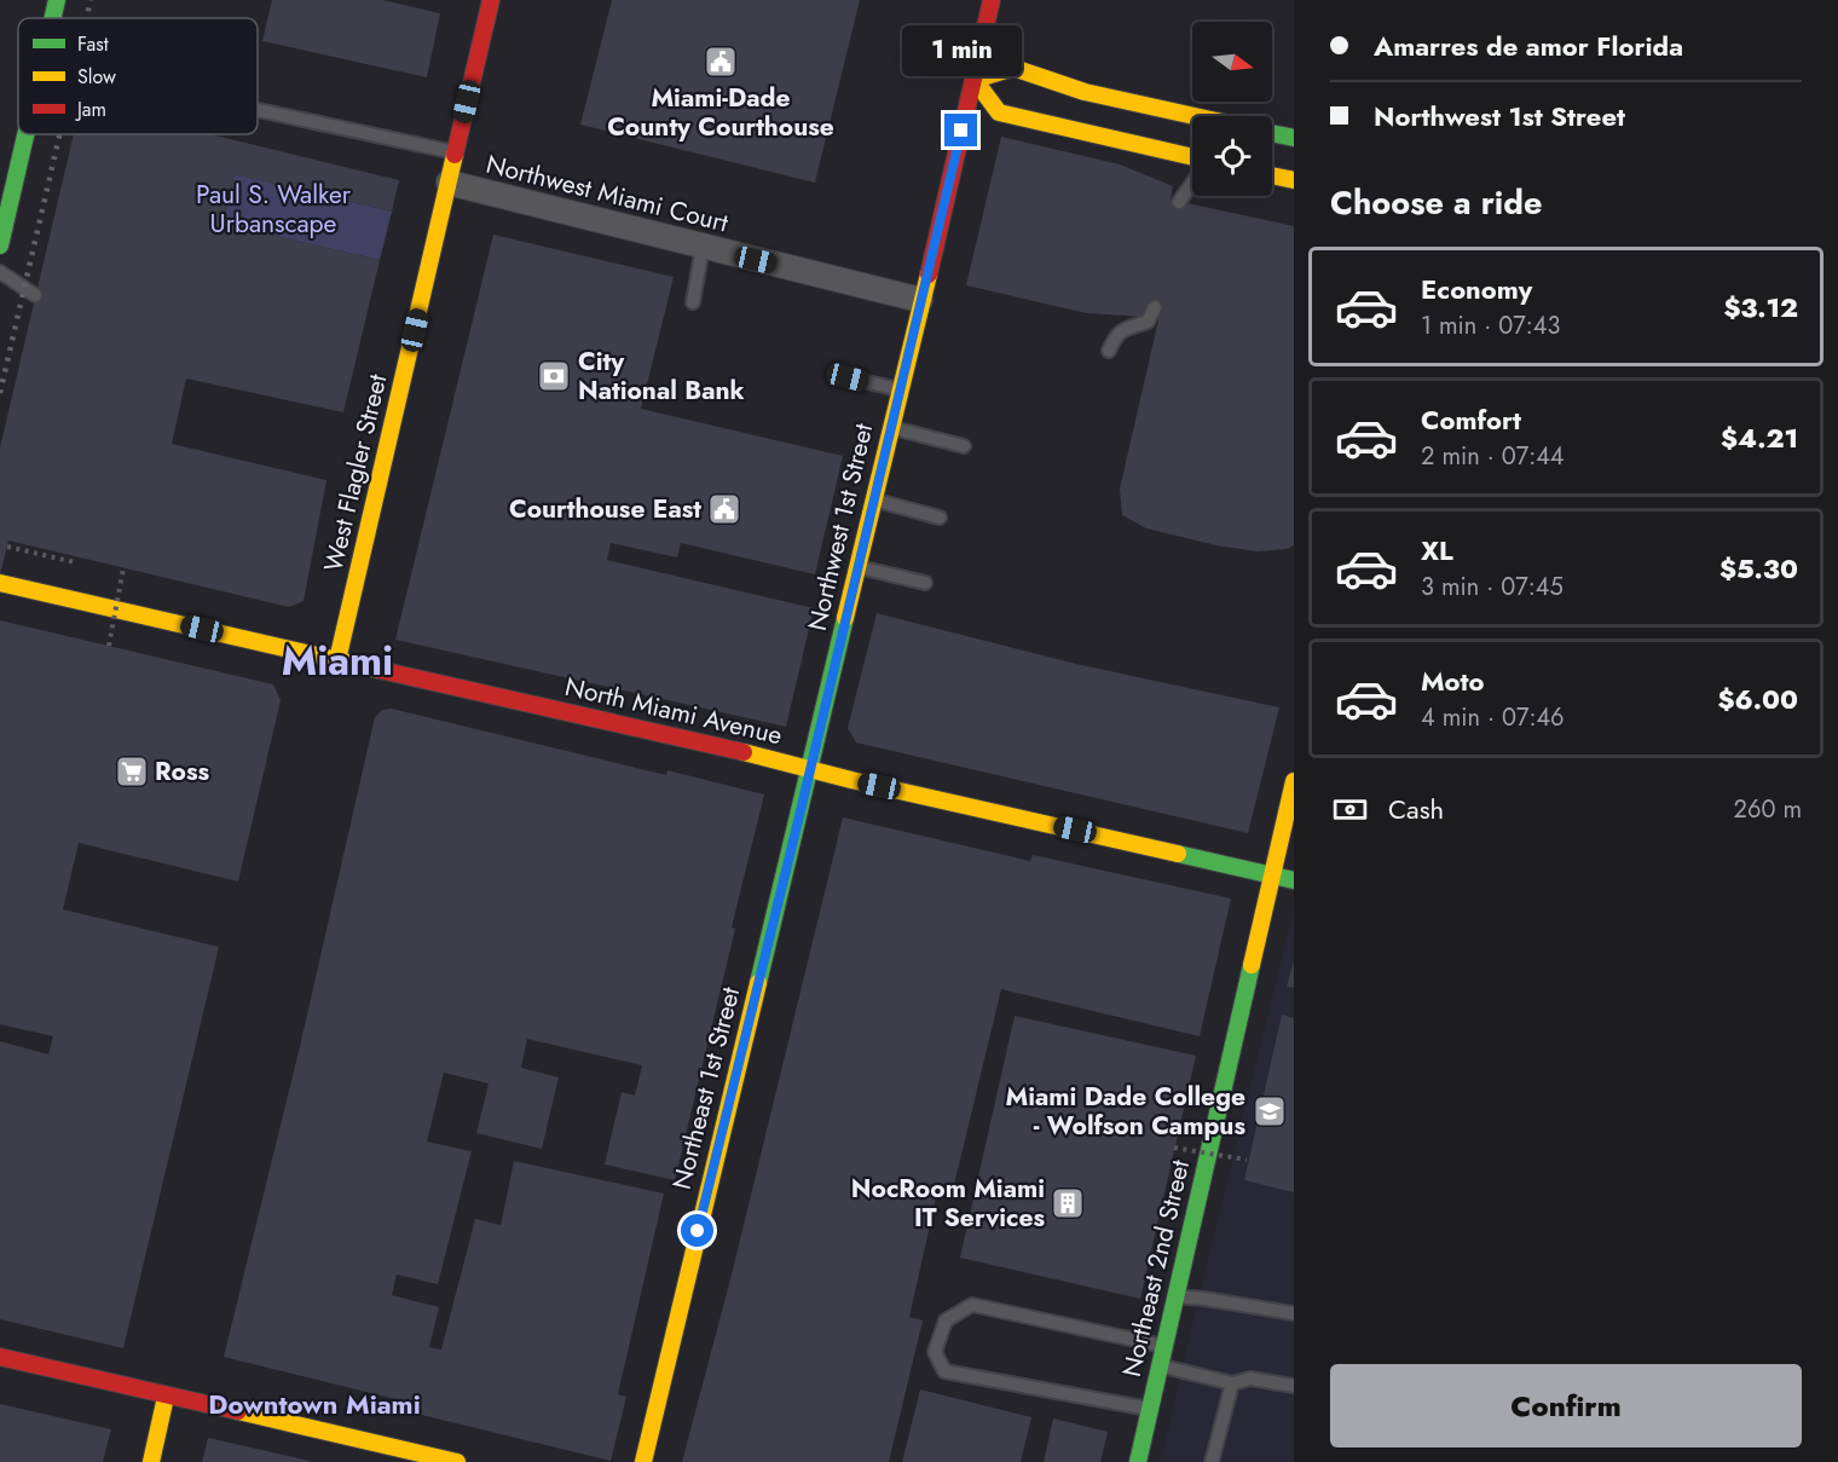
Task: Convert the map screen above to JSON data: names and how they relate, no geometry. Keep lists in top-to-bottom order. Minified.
{"streets":{"main road":["West Flagler Street","Northwest 1st Street","North Miami Avenue","Northeast 1st Street","Northeast 2nd Street"],"street":["Northwest Miami Court"]},"crossings":[["Northwest Miami Court","West Flagler Street"],["Northwest Miami Court","Northwest 1st Street"],["West Flagler Street","North Miami Avenue"],["Northwest 1st Street","North Miami Avenue"],["Northwest 1st Street","Northeast 1st Street"],["North Miami Avenue","Northeast 1st Street"],["North Miami Avenue","Northeast 2nd Street"]],"districts":["Miami","Downtown Miami"],"parks":["Paul S. Walker Urbanscape"],"places":{"public building":["Miami-Dade County Courthouse","Courthouse East"],"bank":["City National Bank"],"supermarket":["Ross"],"school or university":["Miami Dade College - Wolfson Campus"],"building":["NocRoom Miami IT Services"]},"legend":["Fast","Slow","Jam"],"north":"right","page":{"banner":["Amarres de amor Florida","Northwest 1st Street"],"bubble":"1 min","heading":"Choose a ride","list":[{"name":"Economy","note":"1 min · 07:43","value":"$3.12"},{"name":"Comfort","note":"2 min · 07:44","value":"$4.21"},{"name":"XL","note":"3 min · 07:45","value":"$5.30"},{"name":"Moto","note":"4 min · 07:46","value":"$6.00"}],"pay":["Cash","260 m"],"buttons":"Confirm"}}
